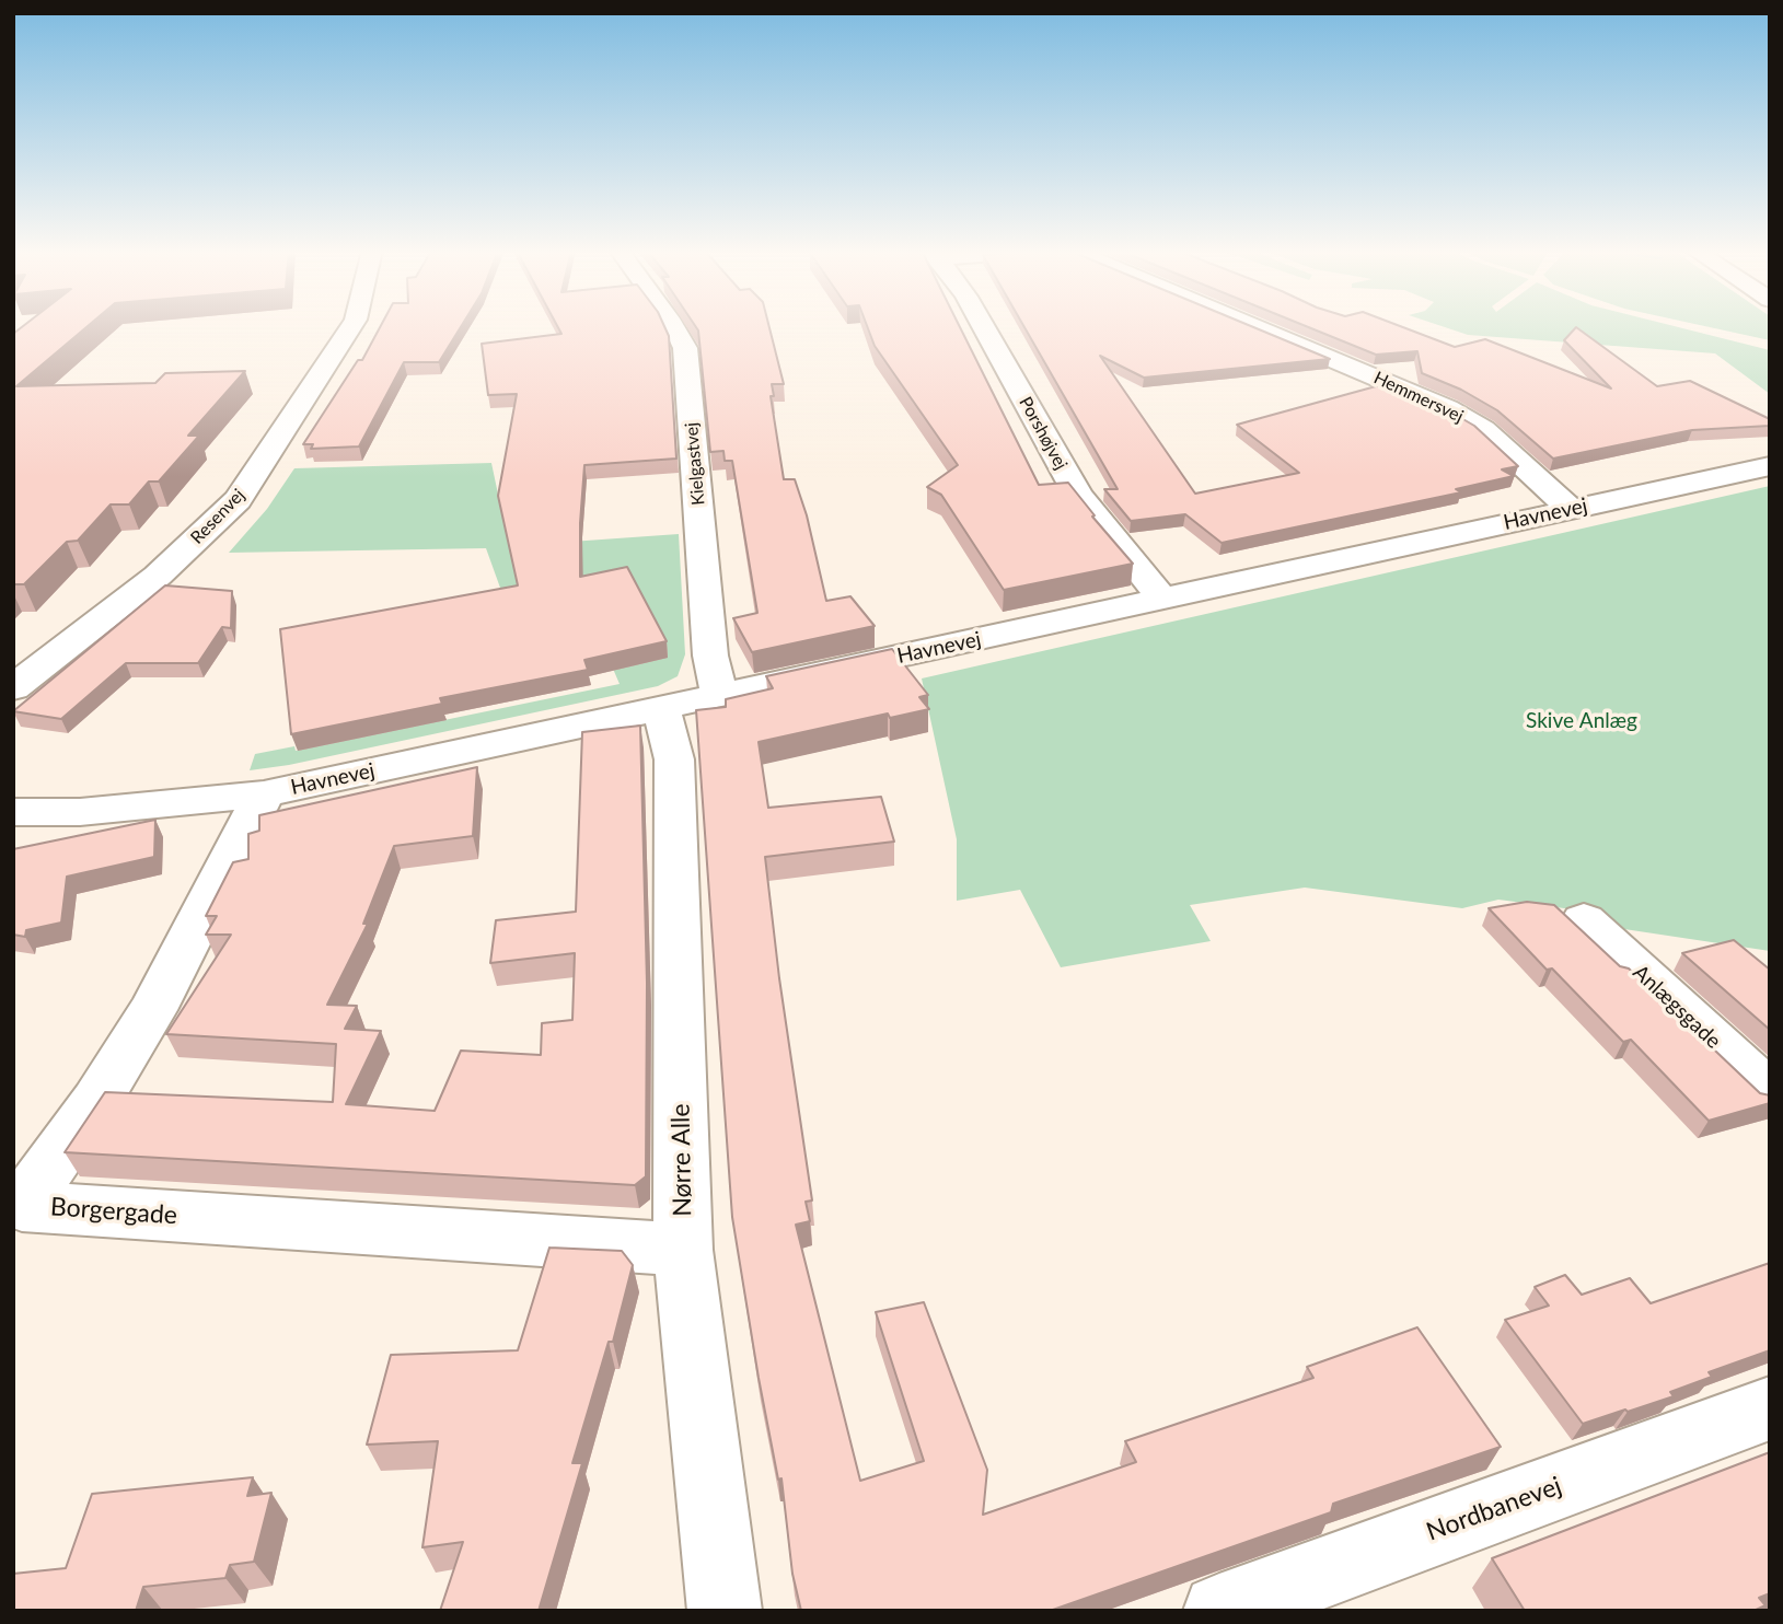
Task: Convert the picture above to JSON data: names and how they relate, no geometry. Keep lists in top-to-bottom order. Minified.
{"streets":{"street":["Hemmersvej","Porshøjvej","Kielgastvej","Havnevej","Resenvej","Anlægsgade","Nørre Alle","Borgergade","Nordbanevej"]},"crossings":[["Hemmersvej","Havnevej"],["Porshøjvej","Havnevej"],["Kielgastvej","Havnevej"],["Havnevej","Nørre Alle"],["Havnevej","Borgergade"],["Nørre Alle","Borgergade"]],"parks":["Skive Anlæg"]}
